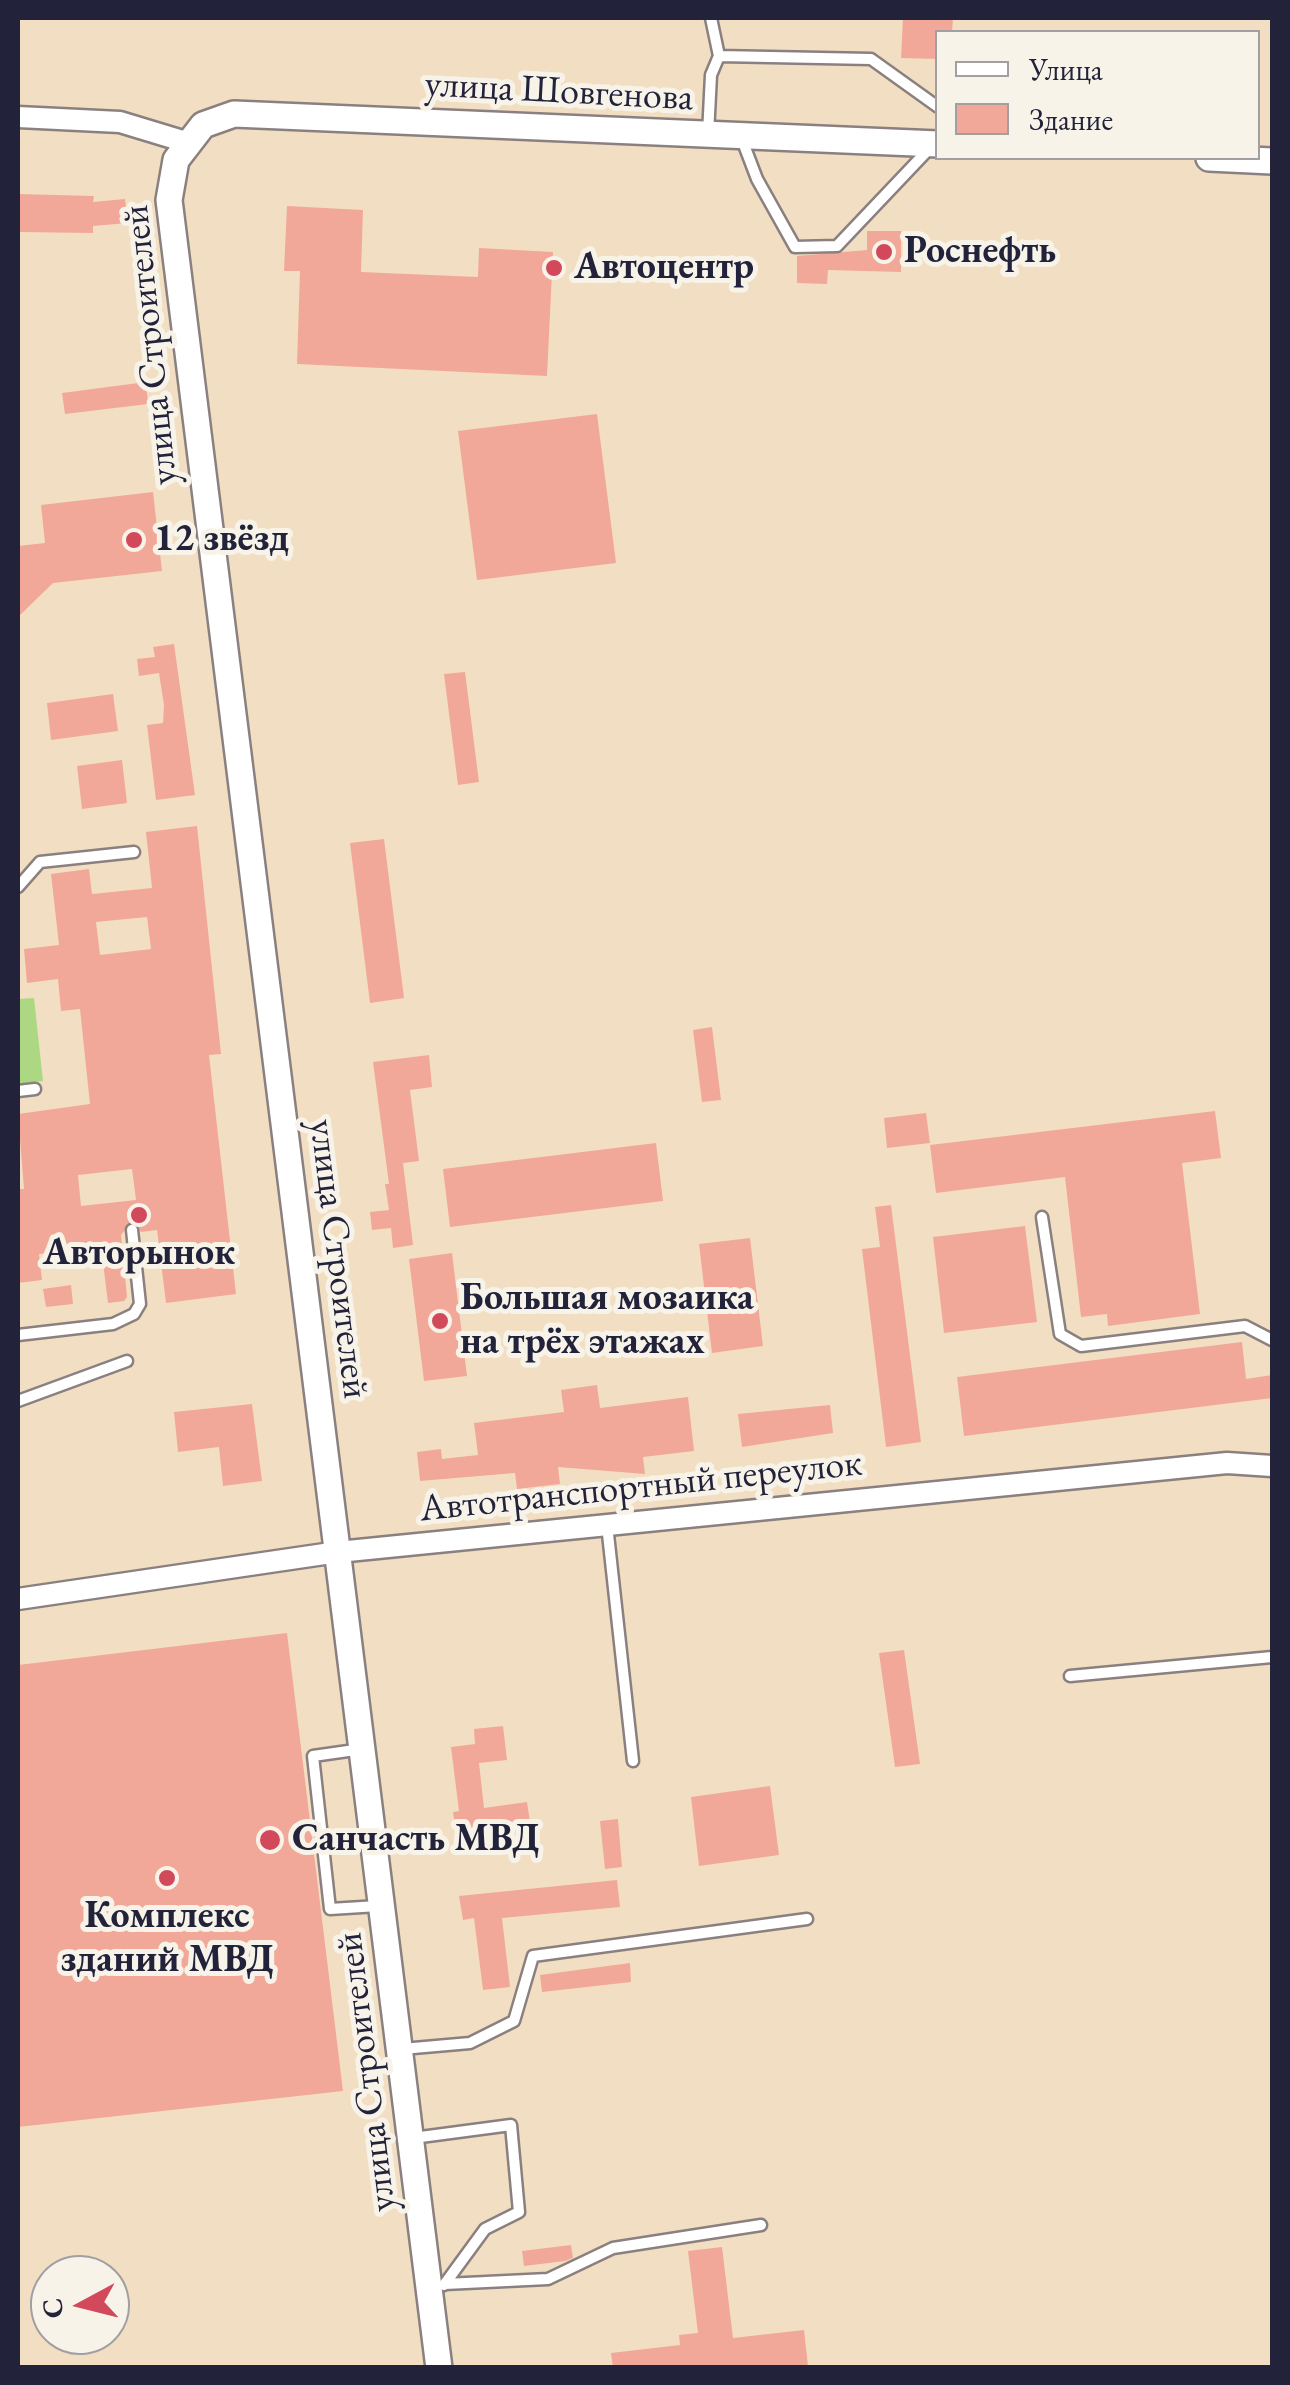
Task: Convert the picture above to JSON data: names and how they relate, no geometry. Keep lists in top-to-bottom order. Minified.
{"streets":{"street":["улица Шовгенова","улица Строителей","Автотранспортный переулок"]},"crossings":[["улица Шовгенова","улица Строителей"],["улица Строителей","Автотранспортный переулок"]],"places":["Роснефть","Автоцентр","12 звёзд","Авторынок","Большая мозаика на трёх этажах","Санчасть МВД","Комплекс зданий МВД"],"legend":["Улица","Здание"],"north":"left"}
